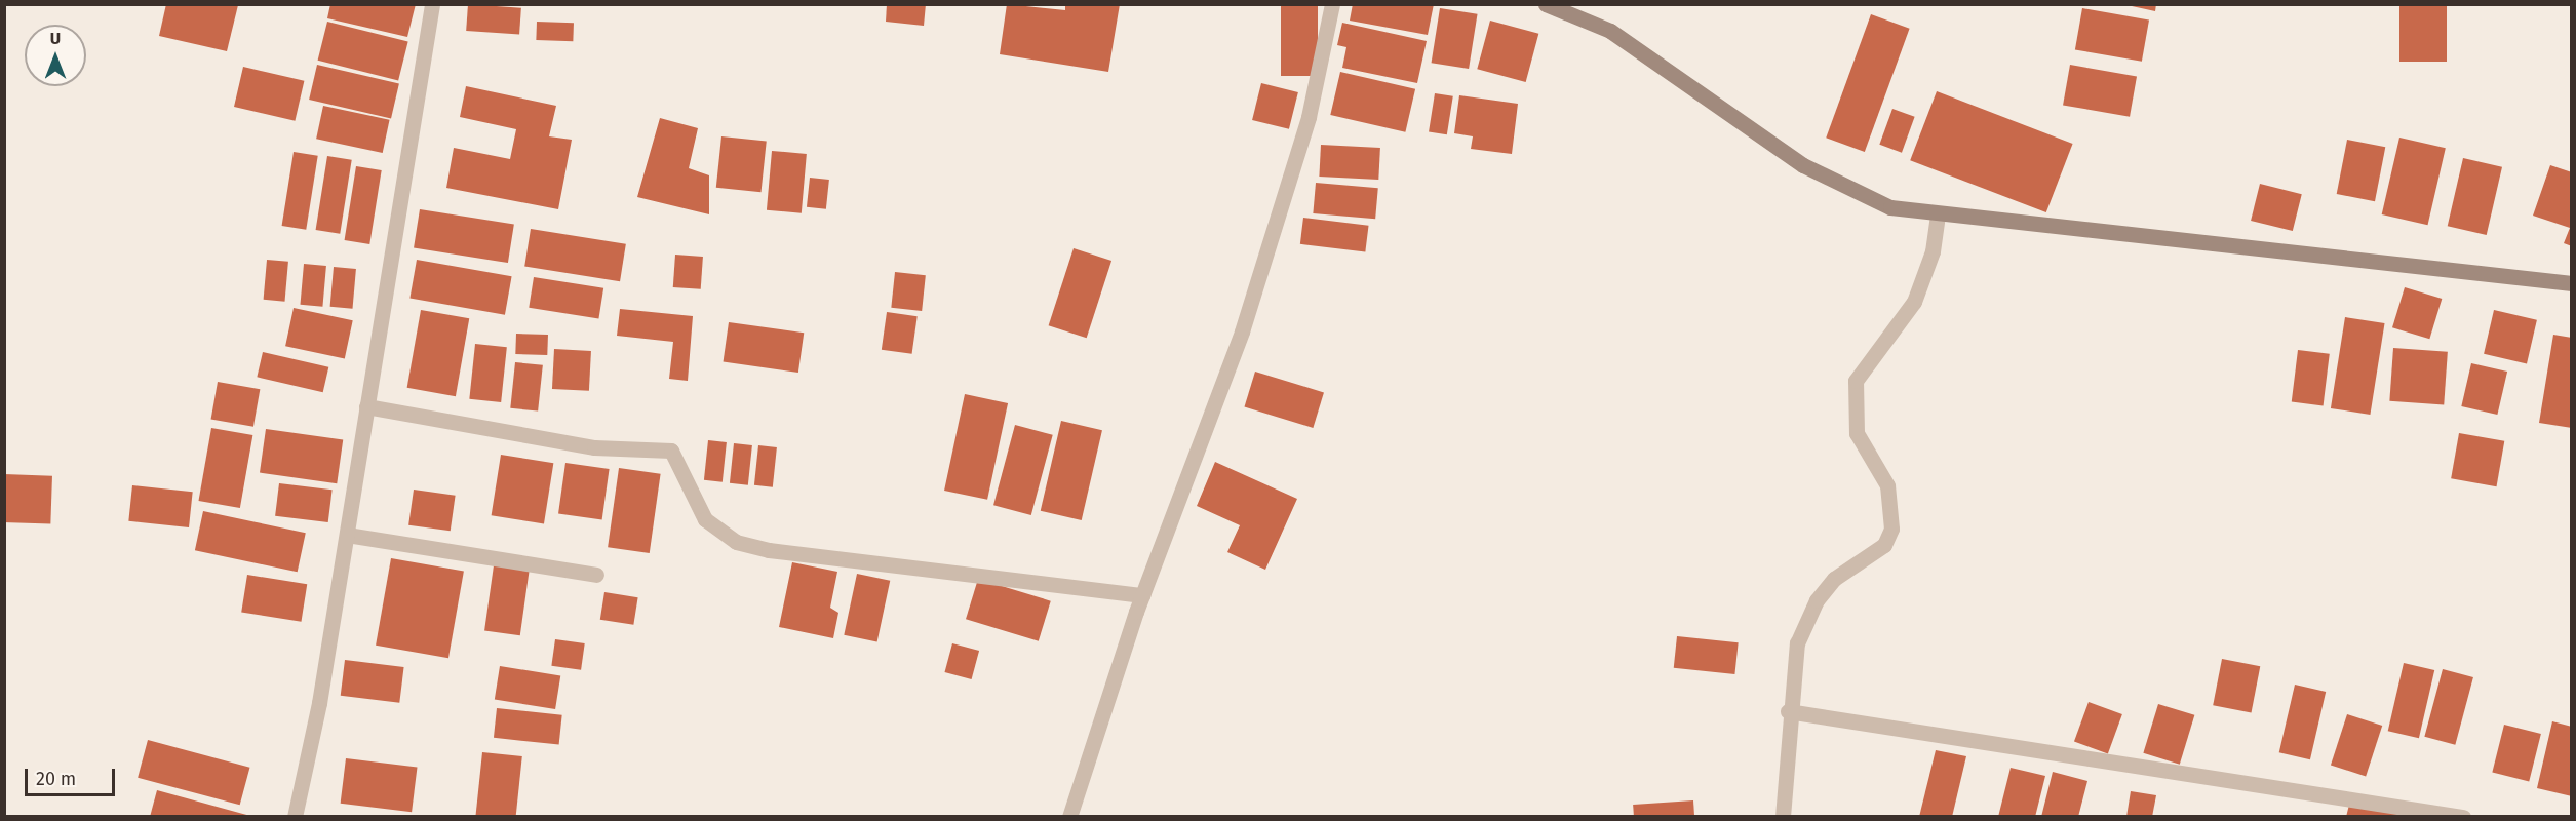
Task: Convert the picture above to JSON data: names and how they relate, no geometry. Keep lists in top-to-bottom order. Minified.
{"scale_bar":"20 m","north":"top"}
